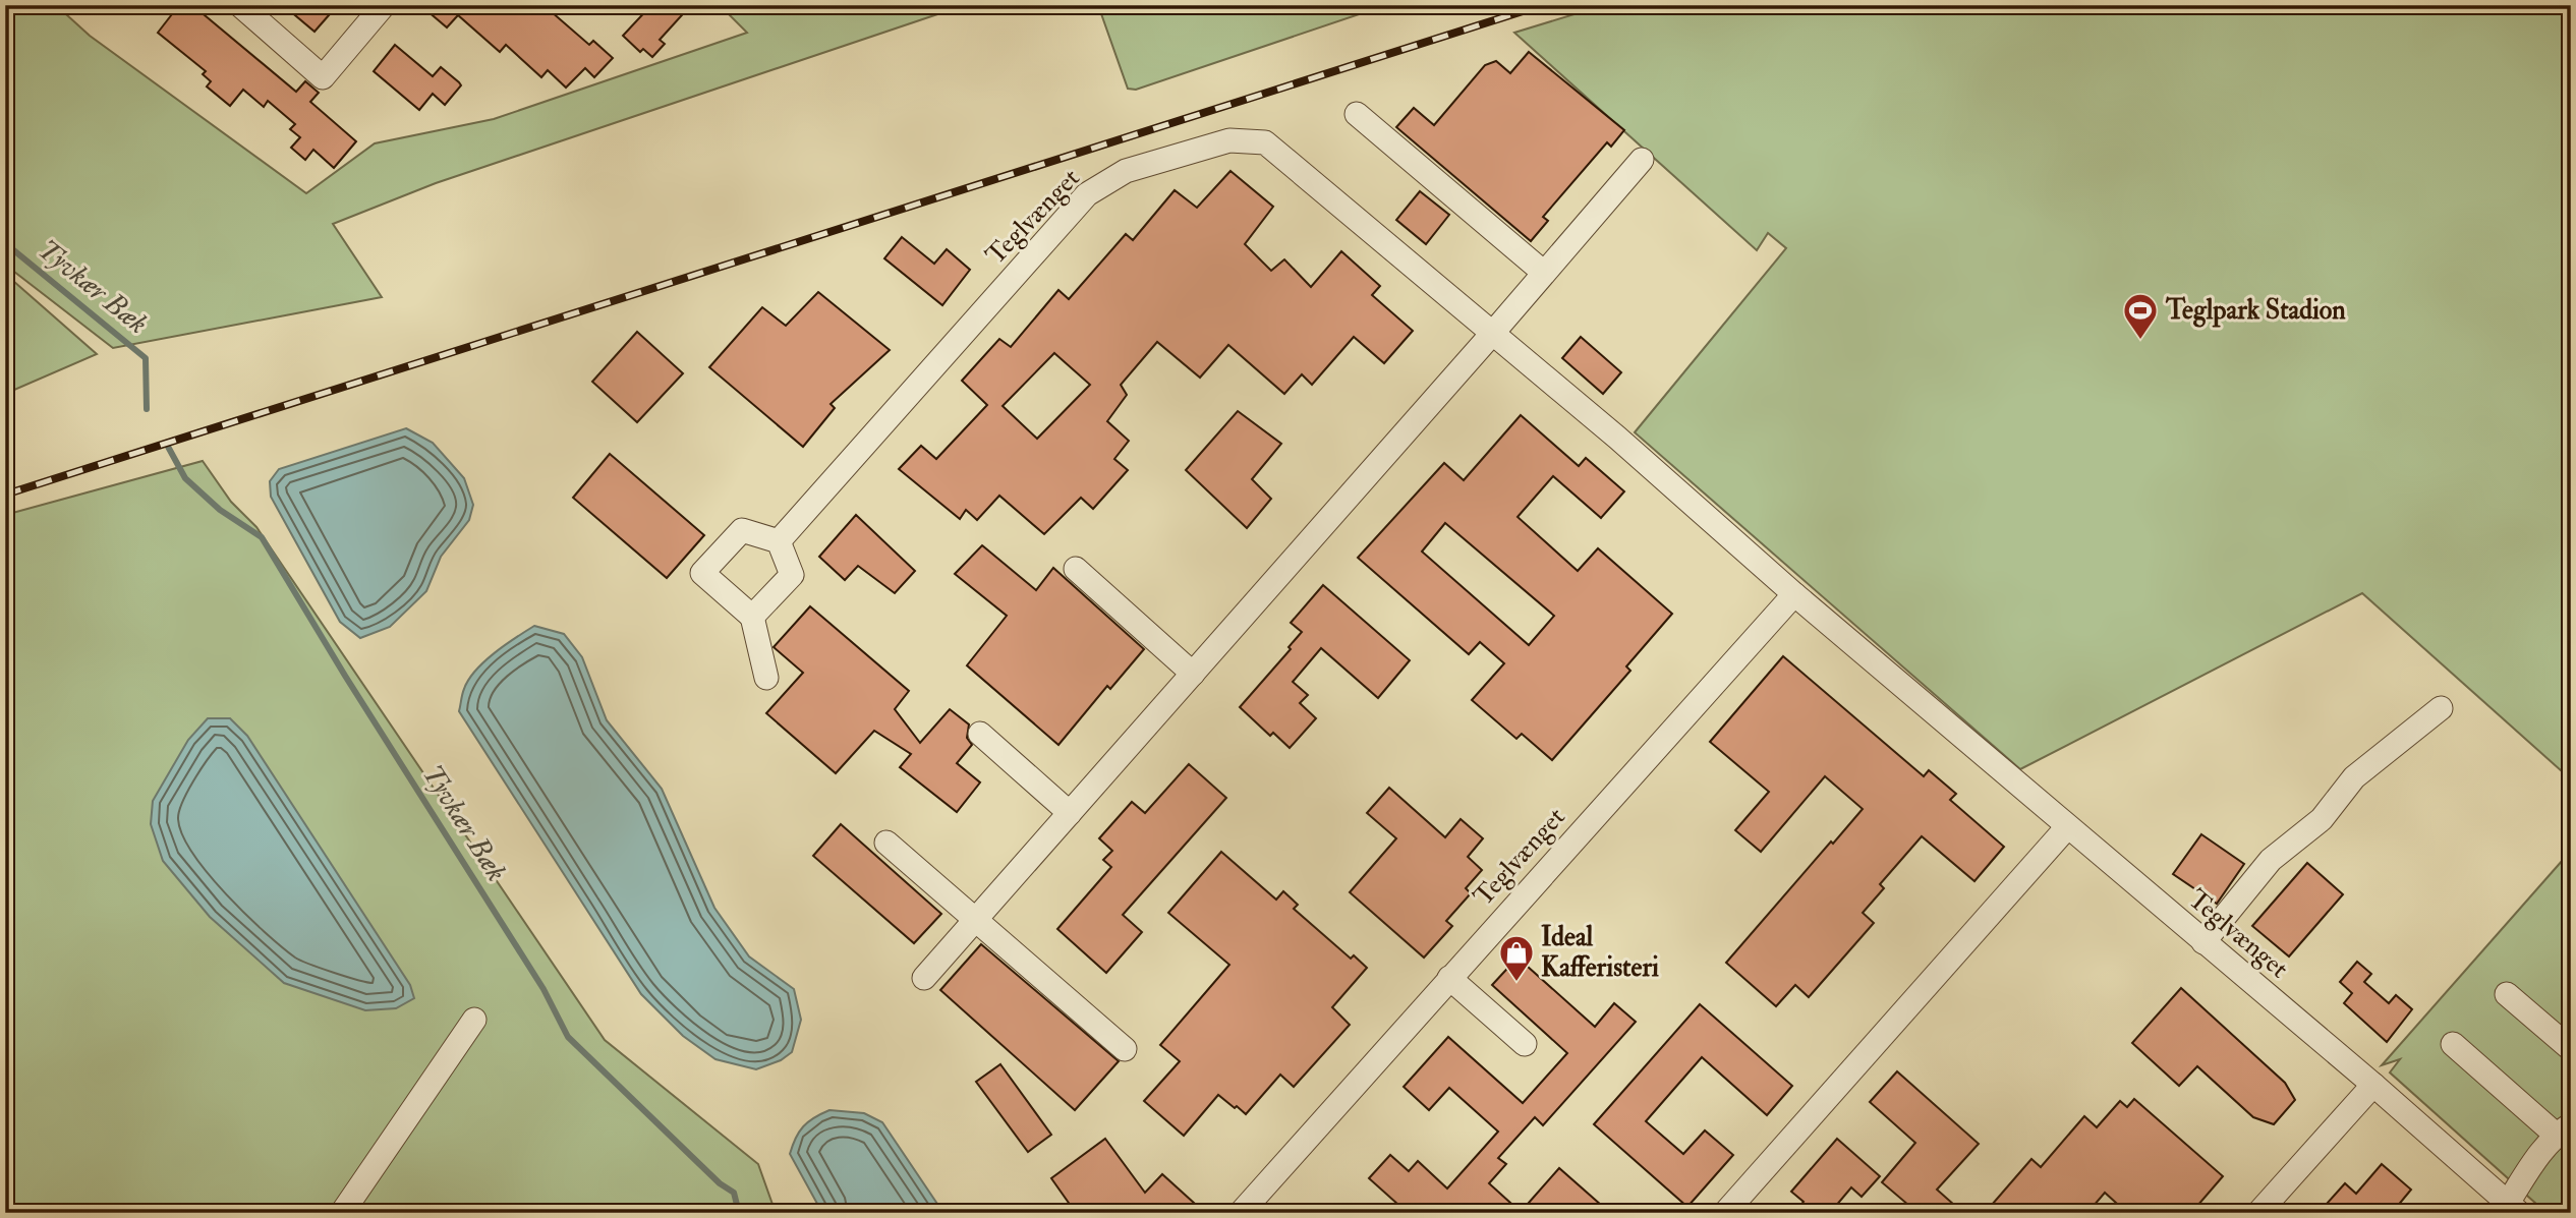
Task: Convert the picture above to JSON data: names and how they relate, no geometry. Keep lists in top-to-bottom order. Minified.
{"streets":{"street":["Teglvænget"]},"water":["Tyvkær Bæk"],"places":{"sports":["Teglpark Stadion"],"shop":["Ideal Kafferisteri"]}}
